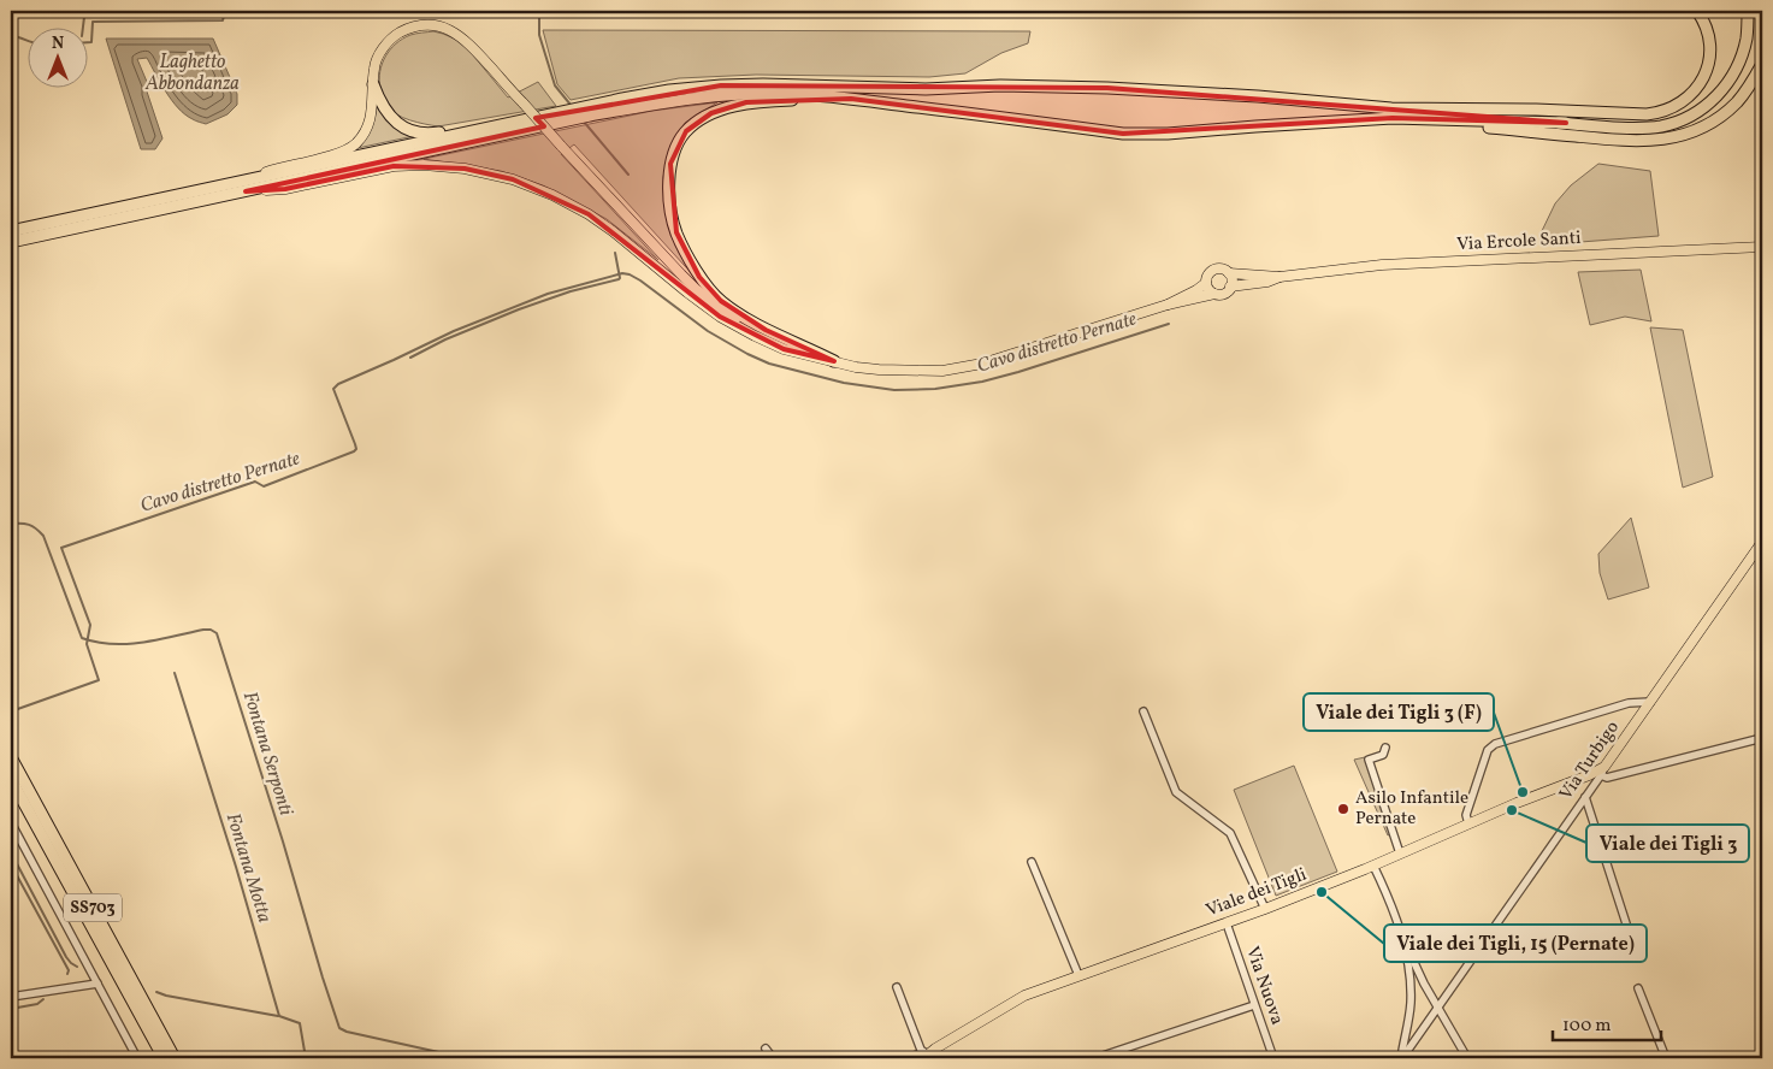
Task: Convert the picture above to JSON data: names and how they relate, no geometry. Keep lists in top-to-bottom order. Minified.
{"streets":{"highway":["SS703"],"main road":["Via Ercole Santi","Via Turbigo","Viale dei Tigli"],"street":["Via Nuova"]},"crossings":[["Via Turbigo","Viale dei Tigli"],["Viale dei Tigli","Via Nuova"]],"water":["Laghetto Abbondanza","Cavo distretto Pernate","Fontana Serponti","Fontana Motta"],"places":["Viale dei Tigli 3 (F)","Asilo Infantile Pernate","Viale dei Tigli 3","Viale dei Tigli, 15 (Pernate)"],"scale_bar":"100 m","north":"top"}
